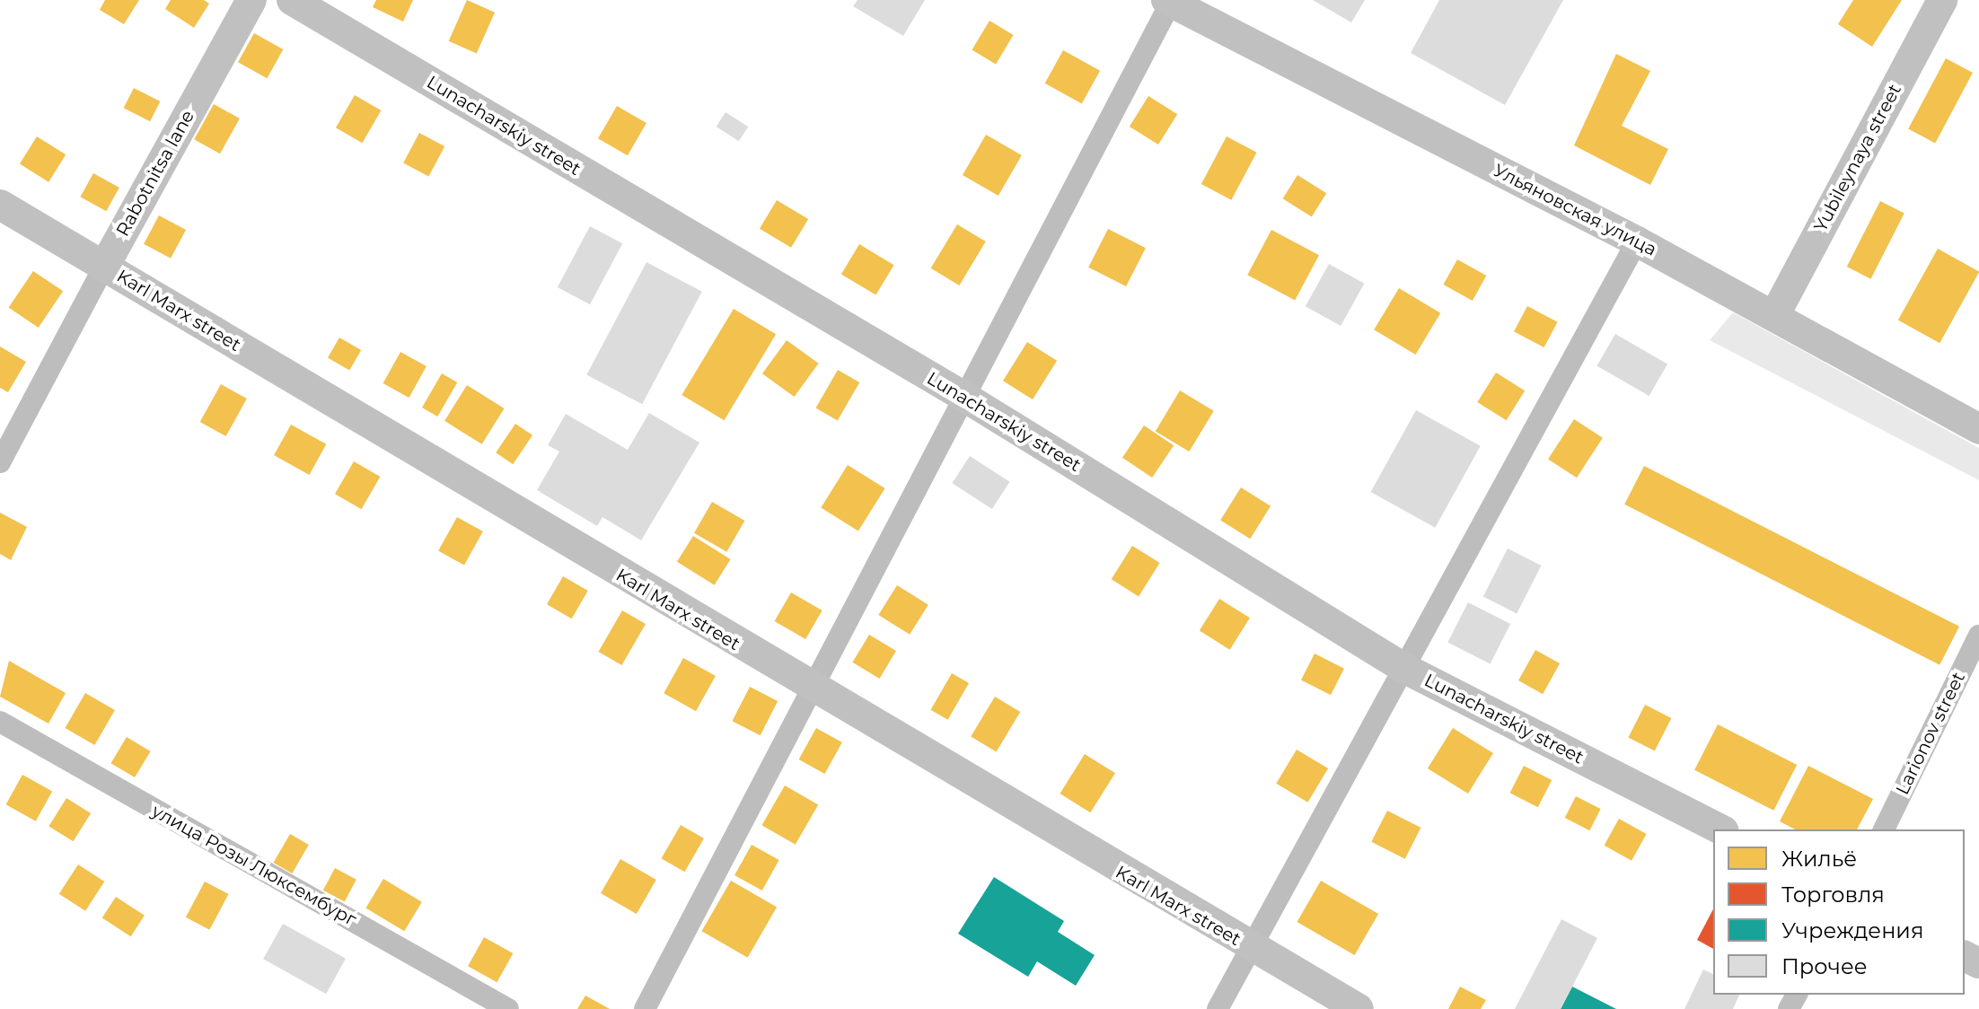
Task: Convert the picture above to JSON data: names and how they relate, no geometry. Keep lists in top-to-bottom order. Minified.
{"streets":{"street":["Lunacharskiy street","Yubileynaya street","Rabotnitsa lane","Ульяновская улица","Karl Marx street","Larionov street","улица Розы Люксембург"]},"crossings":[["Yubileynaya street","Ульяновская улица"],["Rabotnitsa lane","Karl Marx street"]],"legend":["Жильё","Торговля","Учреждения","Прочее"]}
